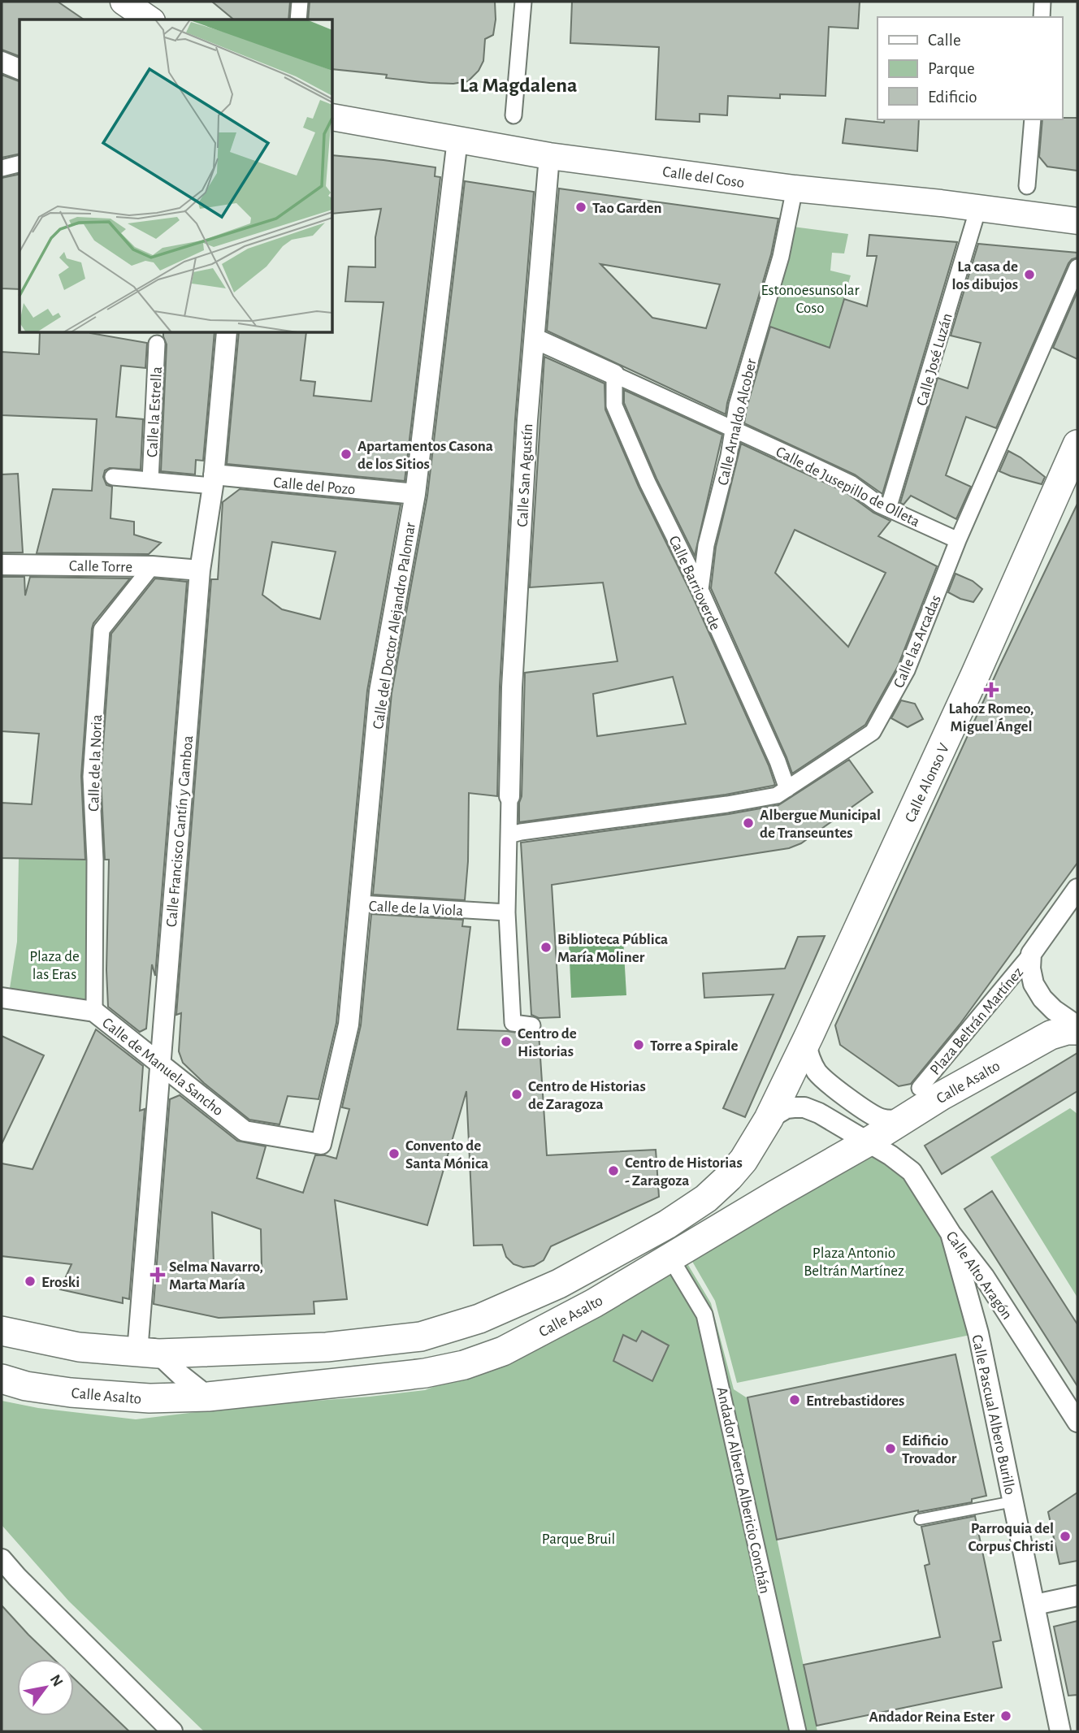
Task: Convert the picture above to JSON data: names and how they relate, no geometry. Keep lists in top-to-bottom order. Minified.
{"streets":{"main road":["Calle Alonso V","Calle Asalto"],"street":["Calle del Coso","Calle José Luzán","Calle la Estrella","Calle Arnaldo Alcober","Calle San Agustín","Calle del Pozo","Calle de Jusepillo de Olleta","Calle Torre","Calle Barrioverde","Calle del Doctor Alejandro Palomar","Calle las Arcadas","Calle de la Noria","Calle Francisco Cantín y Gamboa","Calle de la Viola","Plaza Beltrán Martínez","Calle de Manuela Sancho","Calle Alto Aragón","Calle Pascual Albero Burillo","Andador Alberto Albericio Conchán"]},"crossings":[["Calle del Coso","Calle José Luzán"],["Calle del Coso","Calle Arnaldo Alcober"],["Calle del Coso","Calle San Agustín"],["Calle del Coso","Calle del Doctor Alejandro Palomar"],["Calle José Luzán","Calle de Jusepillo de Olleta"],["Calle la Estrella","Calle del Pozo"],["Calle Arnaldo Alcober","Calle de Jusepillo de Olleta"],["Calle Arnaldo Alcober","Calle Barrioverde"],["Calle del Pozo","Calle del Doctor Alejandro Palomar"],["Calle del Pozo","Calle Francisco Cantín y Gamboa"],["Calle de Jusepillo de Olleta","Calle Barrioverde"],["Calle de Jusepillo de Olleta","Calle las Arcadas"],["Calle Torre","Calle de la Noria"],["Calle Torre","Calle Francisco Cantín y Gamboa"],["Calle Barrioverde","Calle las Arcadas"],["Calle del Doctor Alejandro Palomar","Calle de la Viola"],["Calle del Doctor Alejandro Palomar","Calle de Manuela Sancho"],["Calle de la Noria","Calle de Manuela Sancho"],["Calle Alonso V","Calle Alto Aragón"],["Calle Francisco Cantín y Gamboa","Calle de Manuela Sancho"],["Calle Asalto","Calle Alto Aragón"],["Calle Asalto","Andador Alberto Albericio Conchán"],["Calle Alto Aragón","Calle Pascual Albero Burillo"]],"districts":["La Magdalena"],"parks":["Estonoesunsolar Coso","Plaza de las Eras","Plaza Antonio Beltrán Martínez","Parque Bruil"],"places":{"other":["Tao Garden","La casa de los dibujos","Apartamentos Casona de los Sitios","Albergue Municipal de Transeuntes","Biblioteca Pública María Moliner","Centro de Historias","Torre a Spirale","Centro de Historias de Zaragoza","Convento de Santa Mónica","Centro de Historias - Zaragoza","Eroski","Entrebastidores","Edificio Trovador","Parroquia del Corpus Christi","Andador Reina Ester"],"health":["Lahoz Romeo, Miguel Ángel","Selma Navarro, Marta María"]},"legend":["Calle","Parque","Edificio"],"north":"top right"}
